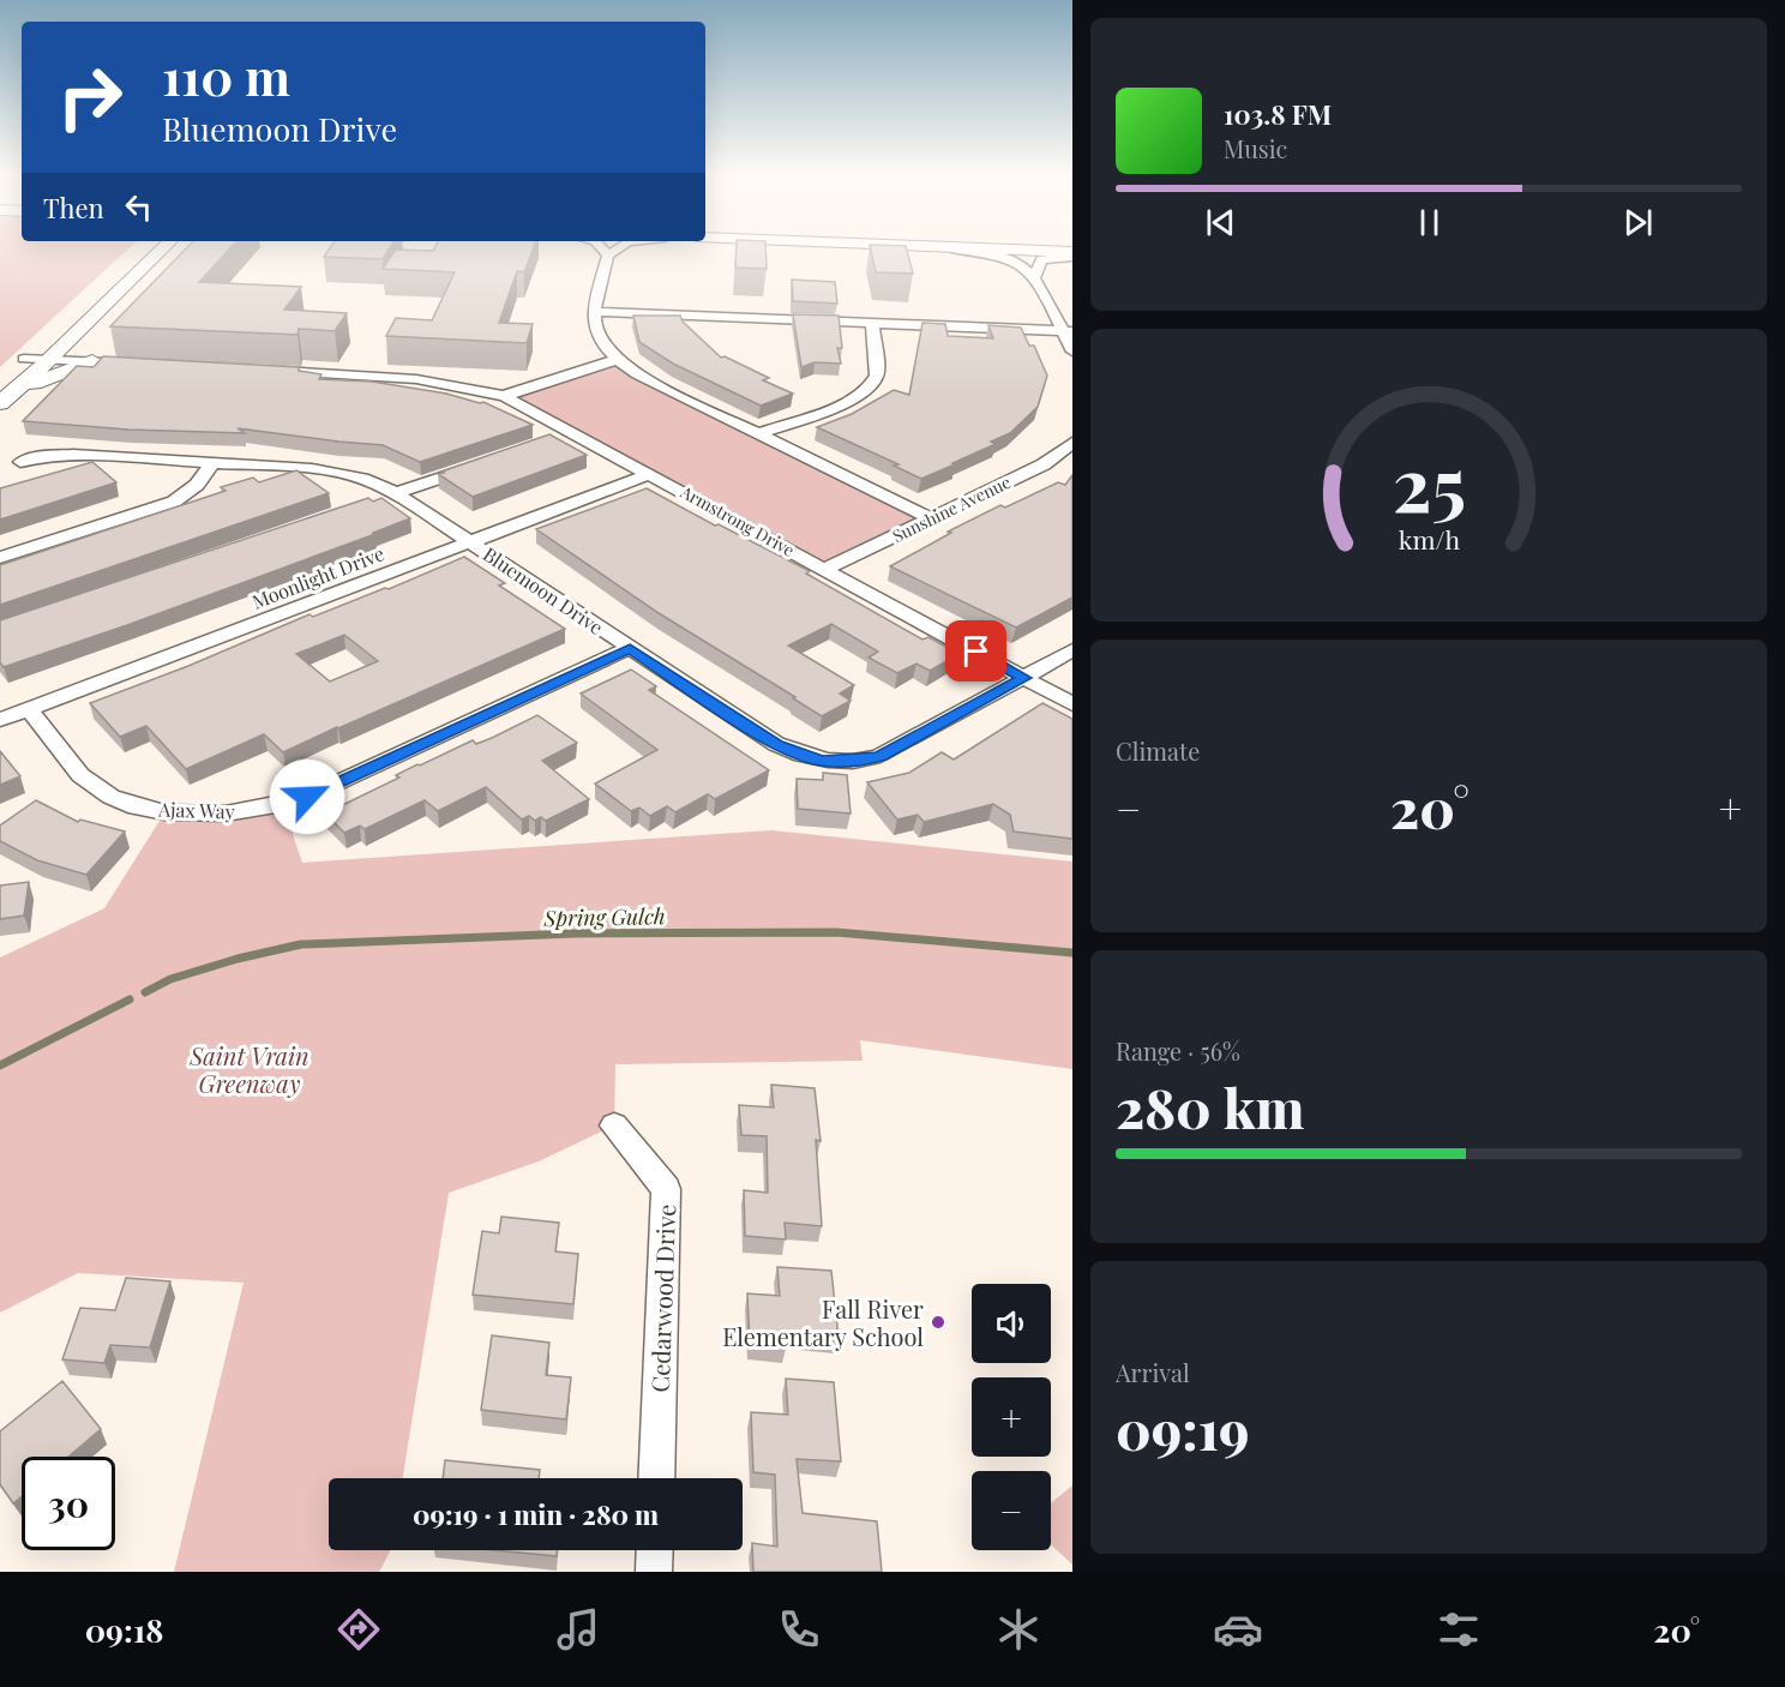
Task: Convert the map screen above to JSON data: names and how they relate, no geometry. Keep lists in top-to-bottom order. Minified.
{"streets":{"street":["Sunshine Avenue","Armstrong Drive","Moonlight Drive","Bluemoon Drive","Ajax Way","Cedarwood Drive"]},"crossings":[["Sunshine Avenue","Armstrong Drive"],["Armstrong Drive","Moonlight Drive"],["Armstrong Drive","Bluemoon Drive"],["Moonlight Drive","Bluemoon Drive"],["Moonlight Drive","Ajax Way"],["Bluemoon Drive","Ajax Way"]],"water":["Spring Gulch"],"parks":["Saint Vrain Greenway"],"places":["Fall River Elementary School"],"page":{"turn":["110 m","Bluemoon Drive"],"song":["103.8 FM","Music"],"then":"Then","tile":["Climate",["Range · 56%","280 km"],["Arrival","09:19"]],"heat":["−","20°","+"],"map_buttons":["+","−"],"limit":"30","trip":"09:19 · 1 min · 280 m","tabs":["09:18","20°"],"gauge":["25","km/h"]}}
